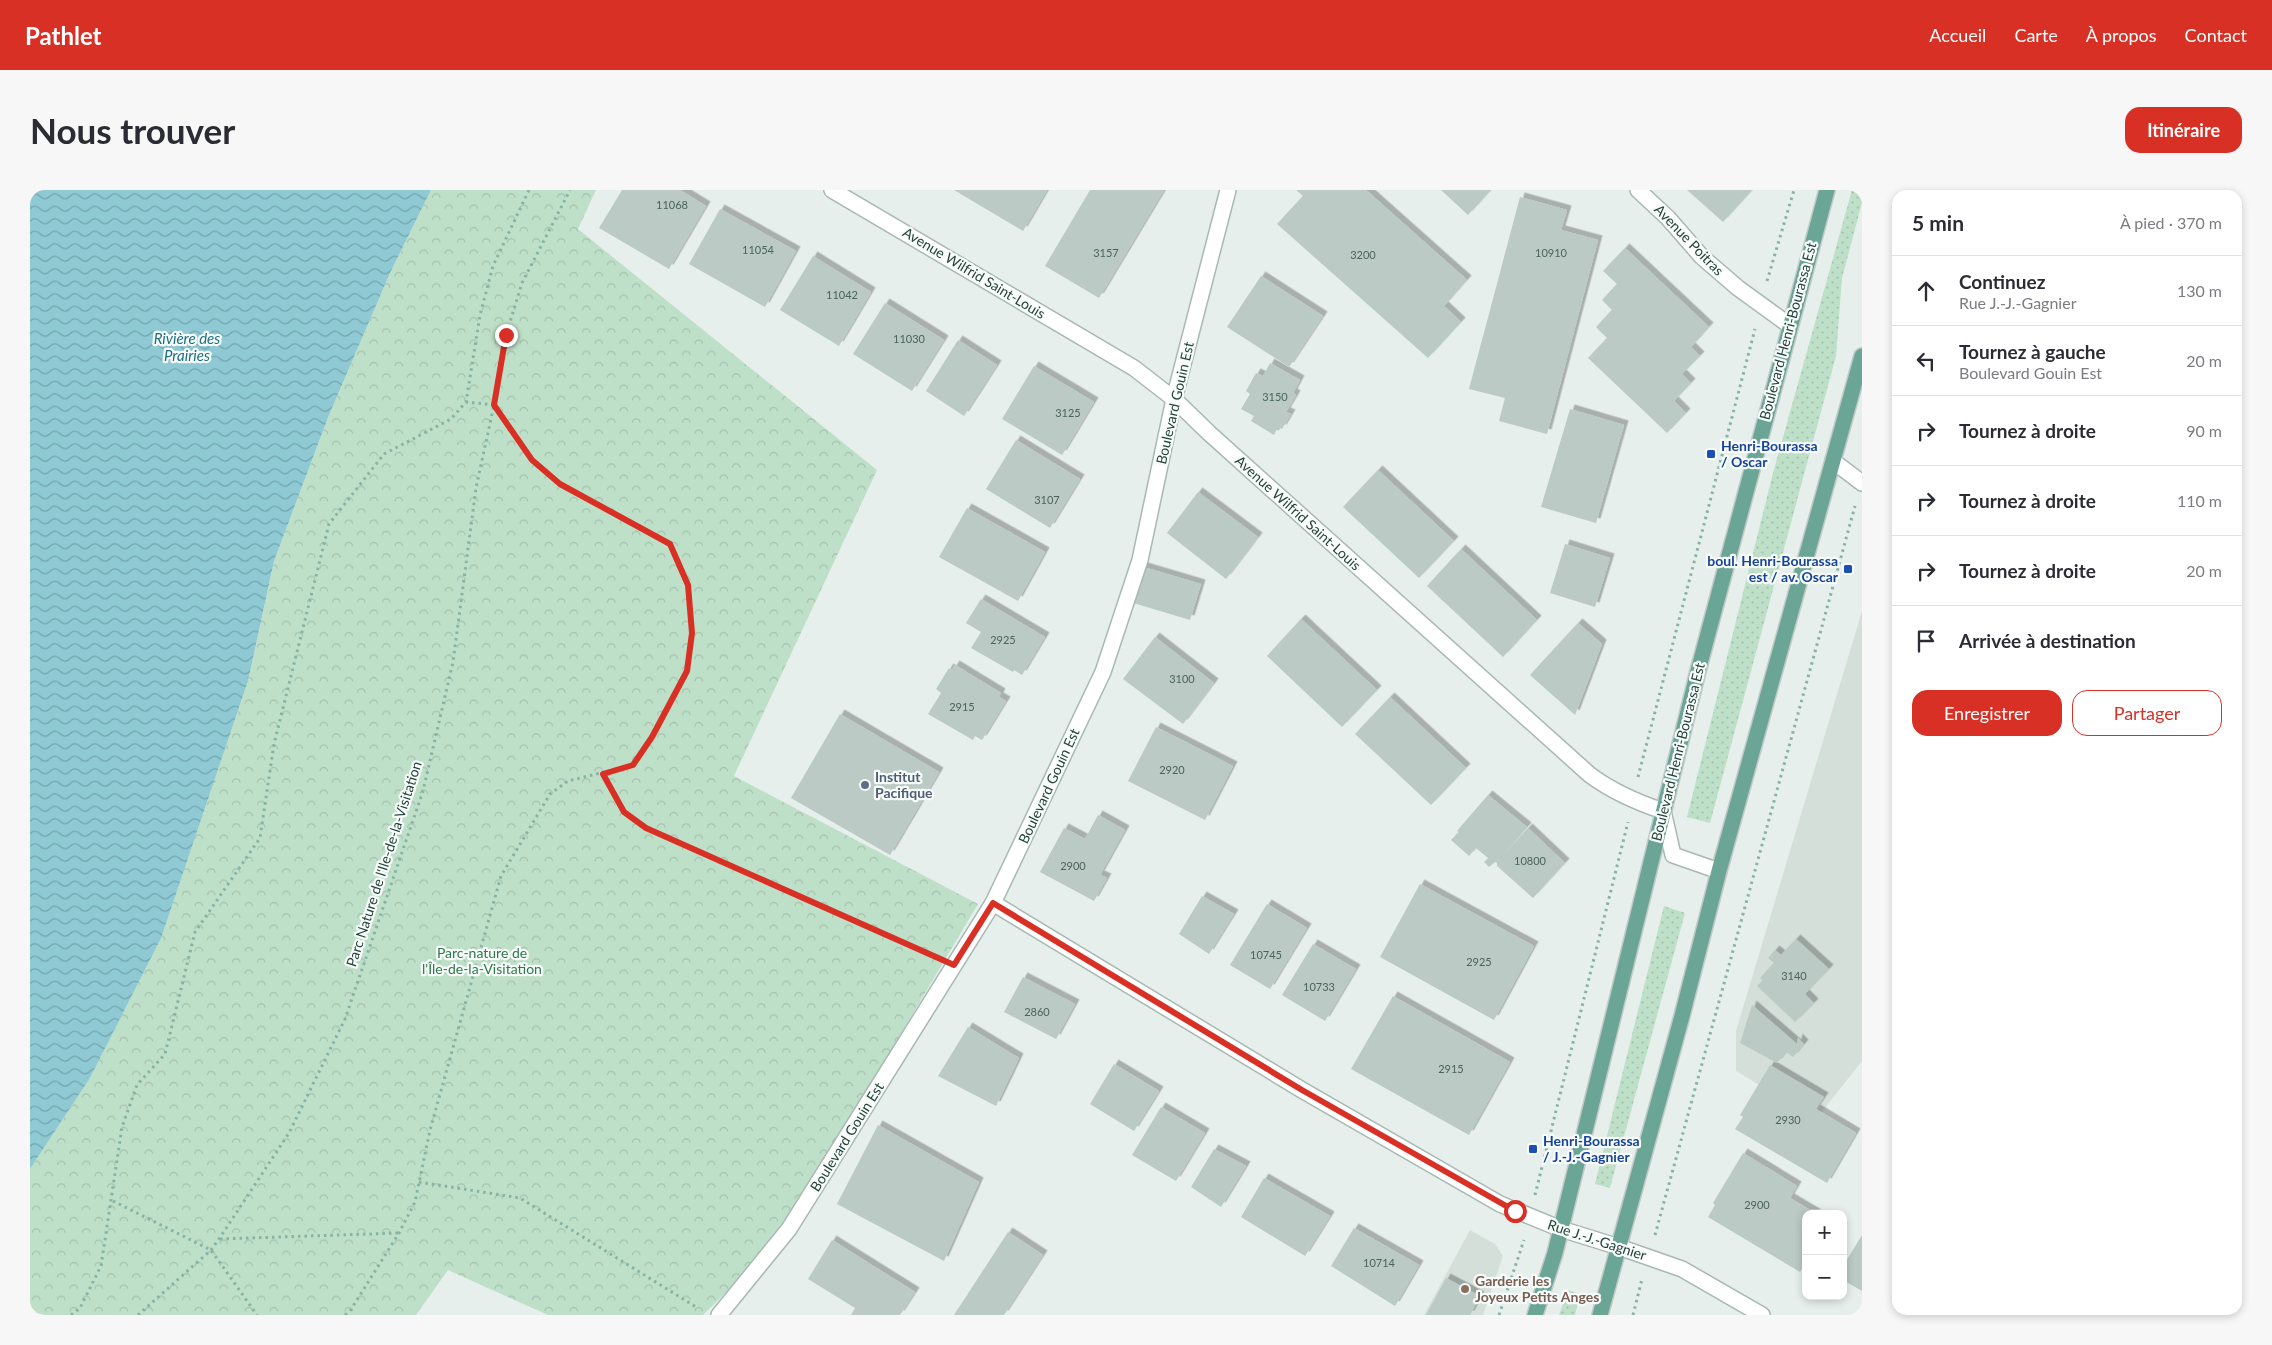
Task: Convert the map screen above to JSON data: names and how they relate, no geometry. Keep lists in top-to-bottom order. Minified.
{"streets":{"main road":["Boulevard Henri-Bourassa Est"],"street":["Avenue Poitras","Avenue Wilfrid Saint-Louis","Boulevard Gouin Est","Rue J.-J.-Gagnier"],"path":["Parc Nature de l'Ile-de-la-Visitation"]},"crossings":[["Avenue Poitras","Boulevard Henri-Bourassa Est"],["Avenue Wilfrid Saint-Louis","Boulevard Henri-Bourassa Est"],["Avenue Wilfrid Saint-Louis","Boulevard Gouin Est"],["Boulevard Henri-Bourassa Est","Rue J.-J.-Gagnier"],["Boulevard Gouin Est","Rue J.-J.-Gagnier"]],"water":["Rivière des Prairies"],"parks":["Parc-nature de l'Île-de-la-Visitation"],"places":{"transit":["Henri-Bourassa / Oscar","boul. Henri-Bourassa est / av. Oscar","Henri-Bourassa / J.-J.-Gagnier"],"other":["Institut Pacifique","Garderie les Joyeux Petits Anges"]},"house_numbers":["11068","11054","3157","10910","3200","11042","11030","3150","3125","3107","2925","3100","2915","2920","10800","2900","10745","2925","3140","10733","2860","2915","2930","2900","10714"],"page":{"header":"Pathlet","nav":["Accueil","Carte","À propos","Contact"],"buttons":["Itinéraire",["Enregistrer","Partager"]],"title":"Nous trouver","heading":["5 min","À pied · 370 m"],"list":[["Continuez","Rue J.-J.-Gagnier","130 m"],["Tournez à gauche","Boulevard Gouin Est","20 m"],["Tournez à droite","90 m"],["Tournez à droite","110 m"],["Tournez à droite","20 m"],"Arrivée à destination"],"map_buttons":["+","−"]}}
